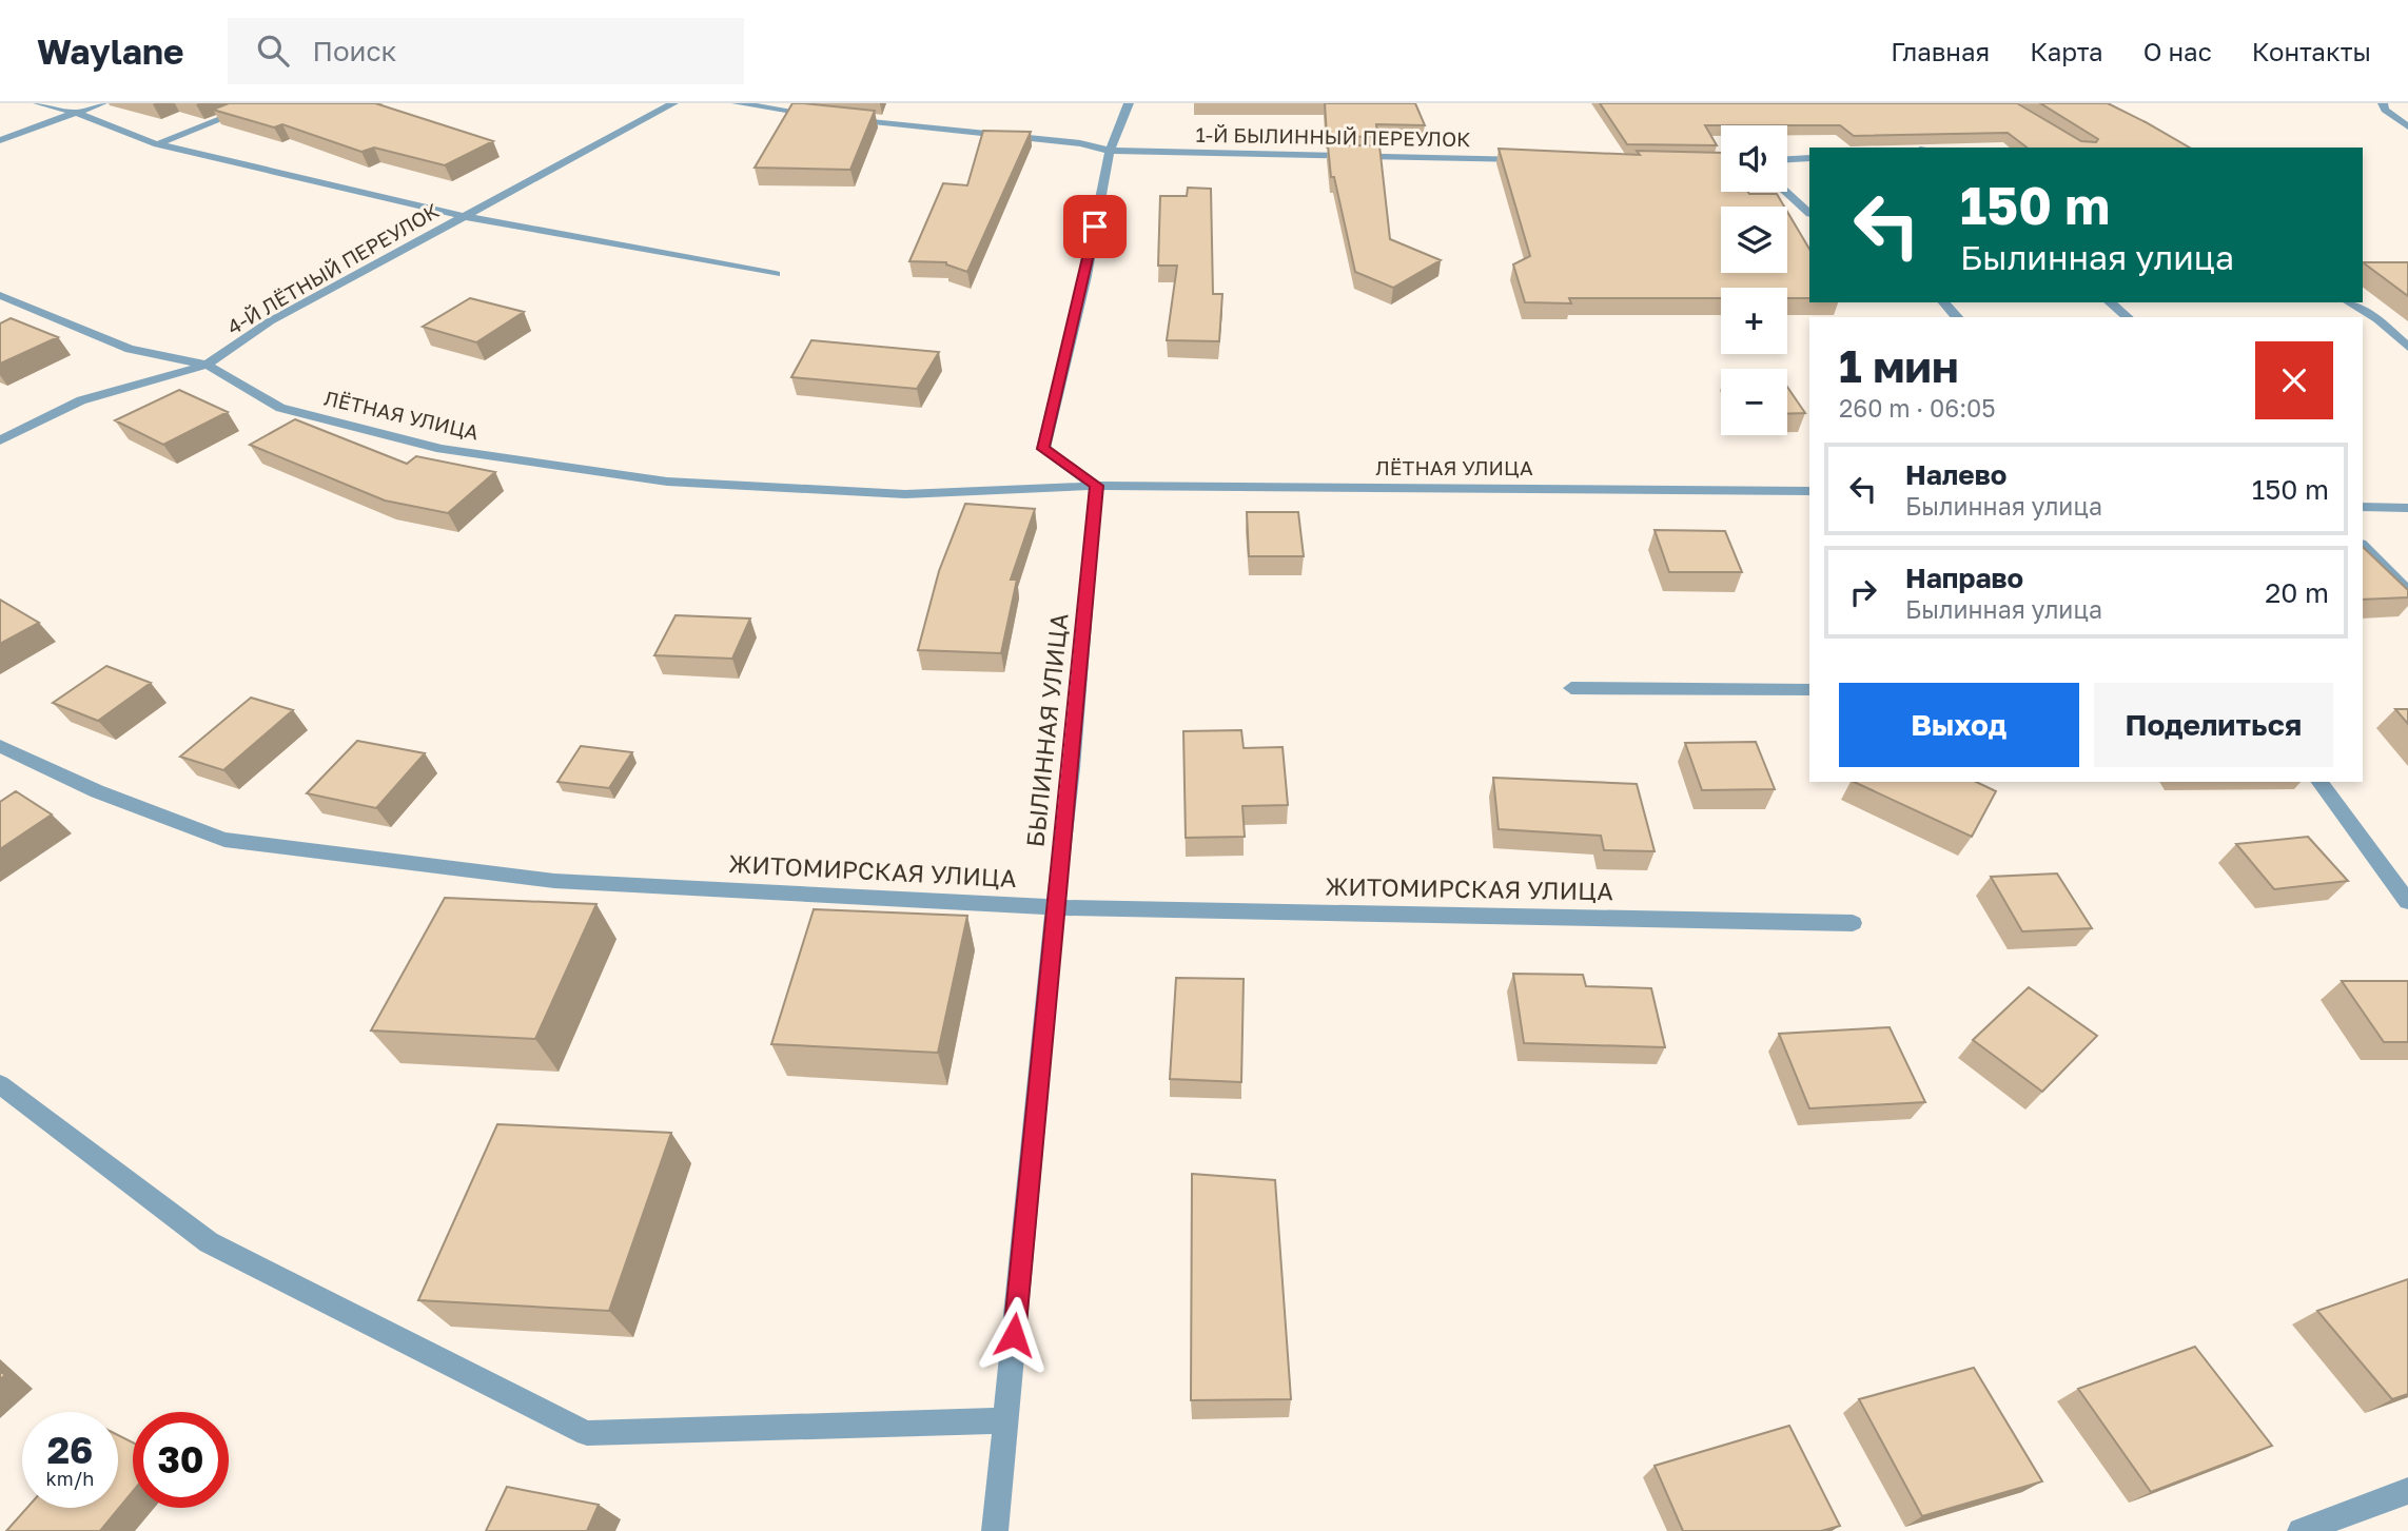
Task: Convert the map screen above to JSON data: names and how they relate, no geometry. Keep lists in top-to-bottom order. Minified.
{"streets":{"street":["1-Й БЫЛИННЫЙ ПЕРЕУЛОК","4-Й ЛЁТНЫЙ ПЕРЕУЛОК","ЛЁТНАЯ УЛИЦА","БЫЛИННАЯ УЛИЦА","ЖИТОМИРСКАЯ УЛИЦА"]},"crossings":[["4-Й ЛЁТНЫЙ ПЕРЕУЛОК","ЛЁТНАЯ УЛИЦА"],["ЛЁТНАЯ УЛИЦА","БЫЛИННАЯ УЛИЦА"],["БЫЛИННАЯ УЛИЦА","ЖИТОМИРСКАЯ УЛИЦА"]],"page":{"header":"Waylane","search":"Поиск","nav":["Главная","Карта","О нас","Контакты"],"map_buttons":["+","−"],"turn":["150 m","Былинная улица"],"heading":["1 мин","260 m · 06:05"],"list":[{"name":"Налево","note":"Былинная улица","value":"150 m"},{"name":"Направо","note":"Былинная улица","value":"20 m"}],"buttons":["Выход","Поделиться"],"speed":"26 km/h","limit":"30"}}
